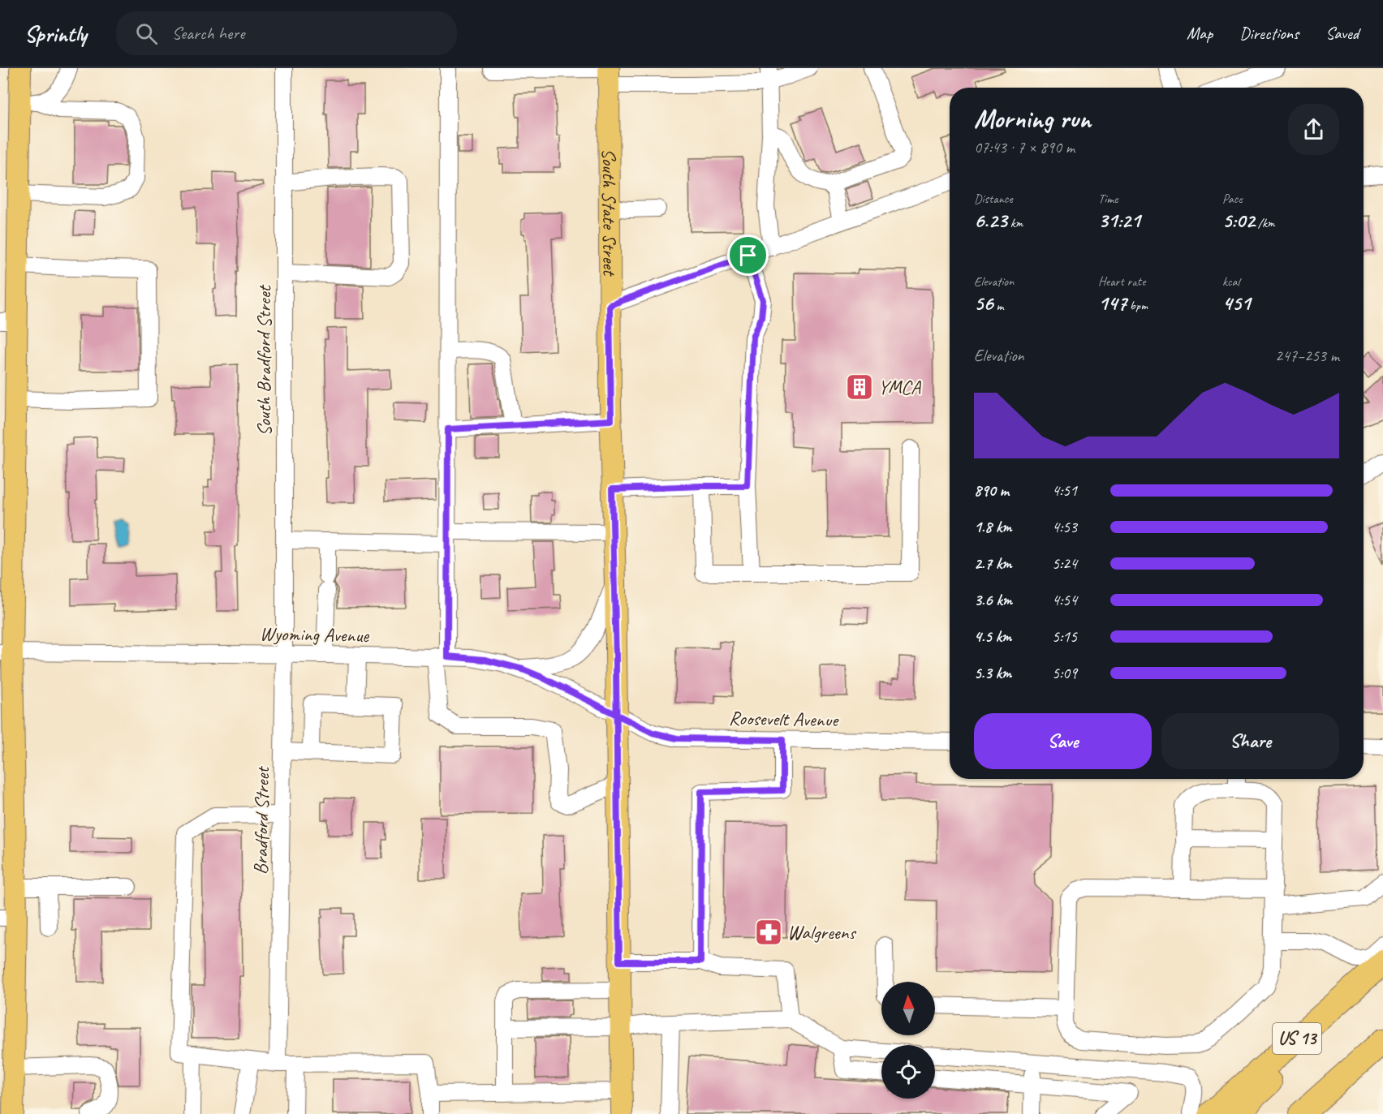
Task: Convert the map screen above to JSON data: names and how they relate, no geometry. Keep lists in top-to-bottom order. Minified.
{"streets":{"highway":["US 13"],"main road":["South State Street"],"street":["South Bradford Street","Wyoming Avenue","Roosevelt Avenue","Bradford Street"]},"crossings":[["South State Street","Wyoming Avenue"],["South State Street","Roosevelt Avenue"],["South Bradford Street","Wyoming Avenue"],["South Bradford Street","Bradford Street"],["Wyoming Avenue","Roosevelt Avenue"],["Wyoming Avenue","Bradford Street"]],"places":{"building":["YMCA"],"pharmacy":["Walgreens"]},"north":"top","page":{"header":"Sprintly","search":"Search here","nav":["Map","Directions","Saved"],"heading":["Morning run","07:43 · 7 × 890 m"],"stats":[["Distance","6.23 km"],["Time","31:21"],["Pace","5:02 /km"],["Elevation","56 m"],["Heart rate","147 bpm"],["kcal","451"]],"chart":["Elevation","247–253 m"],"list":[{"name":"890 m","note":"4:51"},{"name":"1.8 km","note":"4:53"},{"name":"2.7 km","note":"5:24"},{"name":"3.6 km","note":"4:54"},{"name":"4.5 km","note":"5:15"},{"name":"5.3 km","note":"5:09"}],"buttons":["Save","Share"]}}
